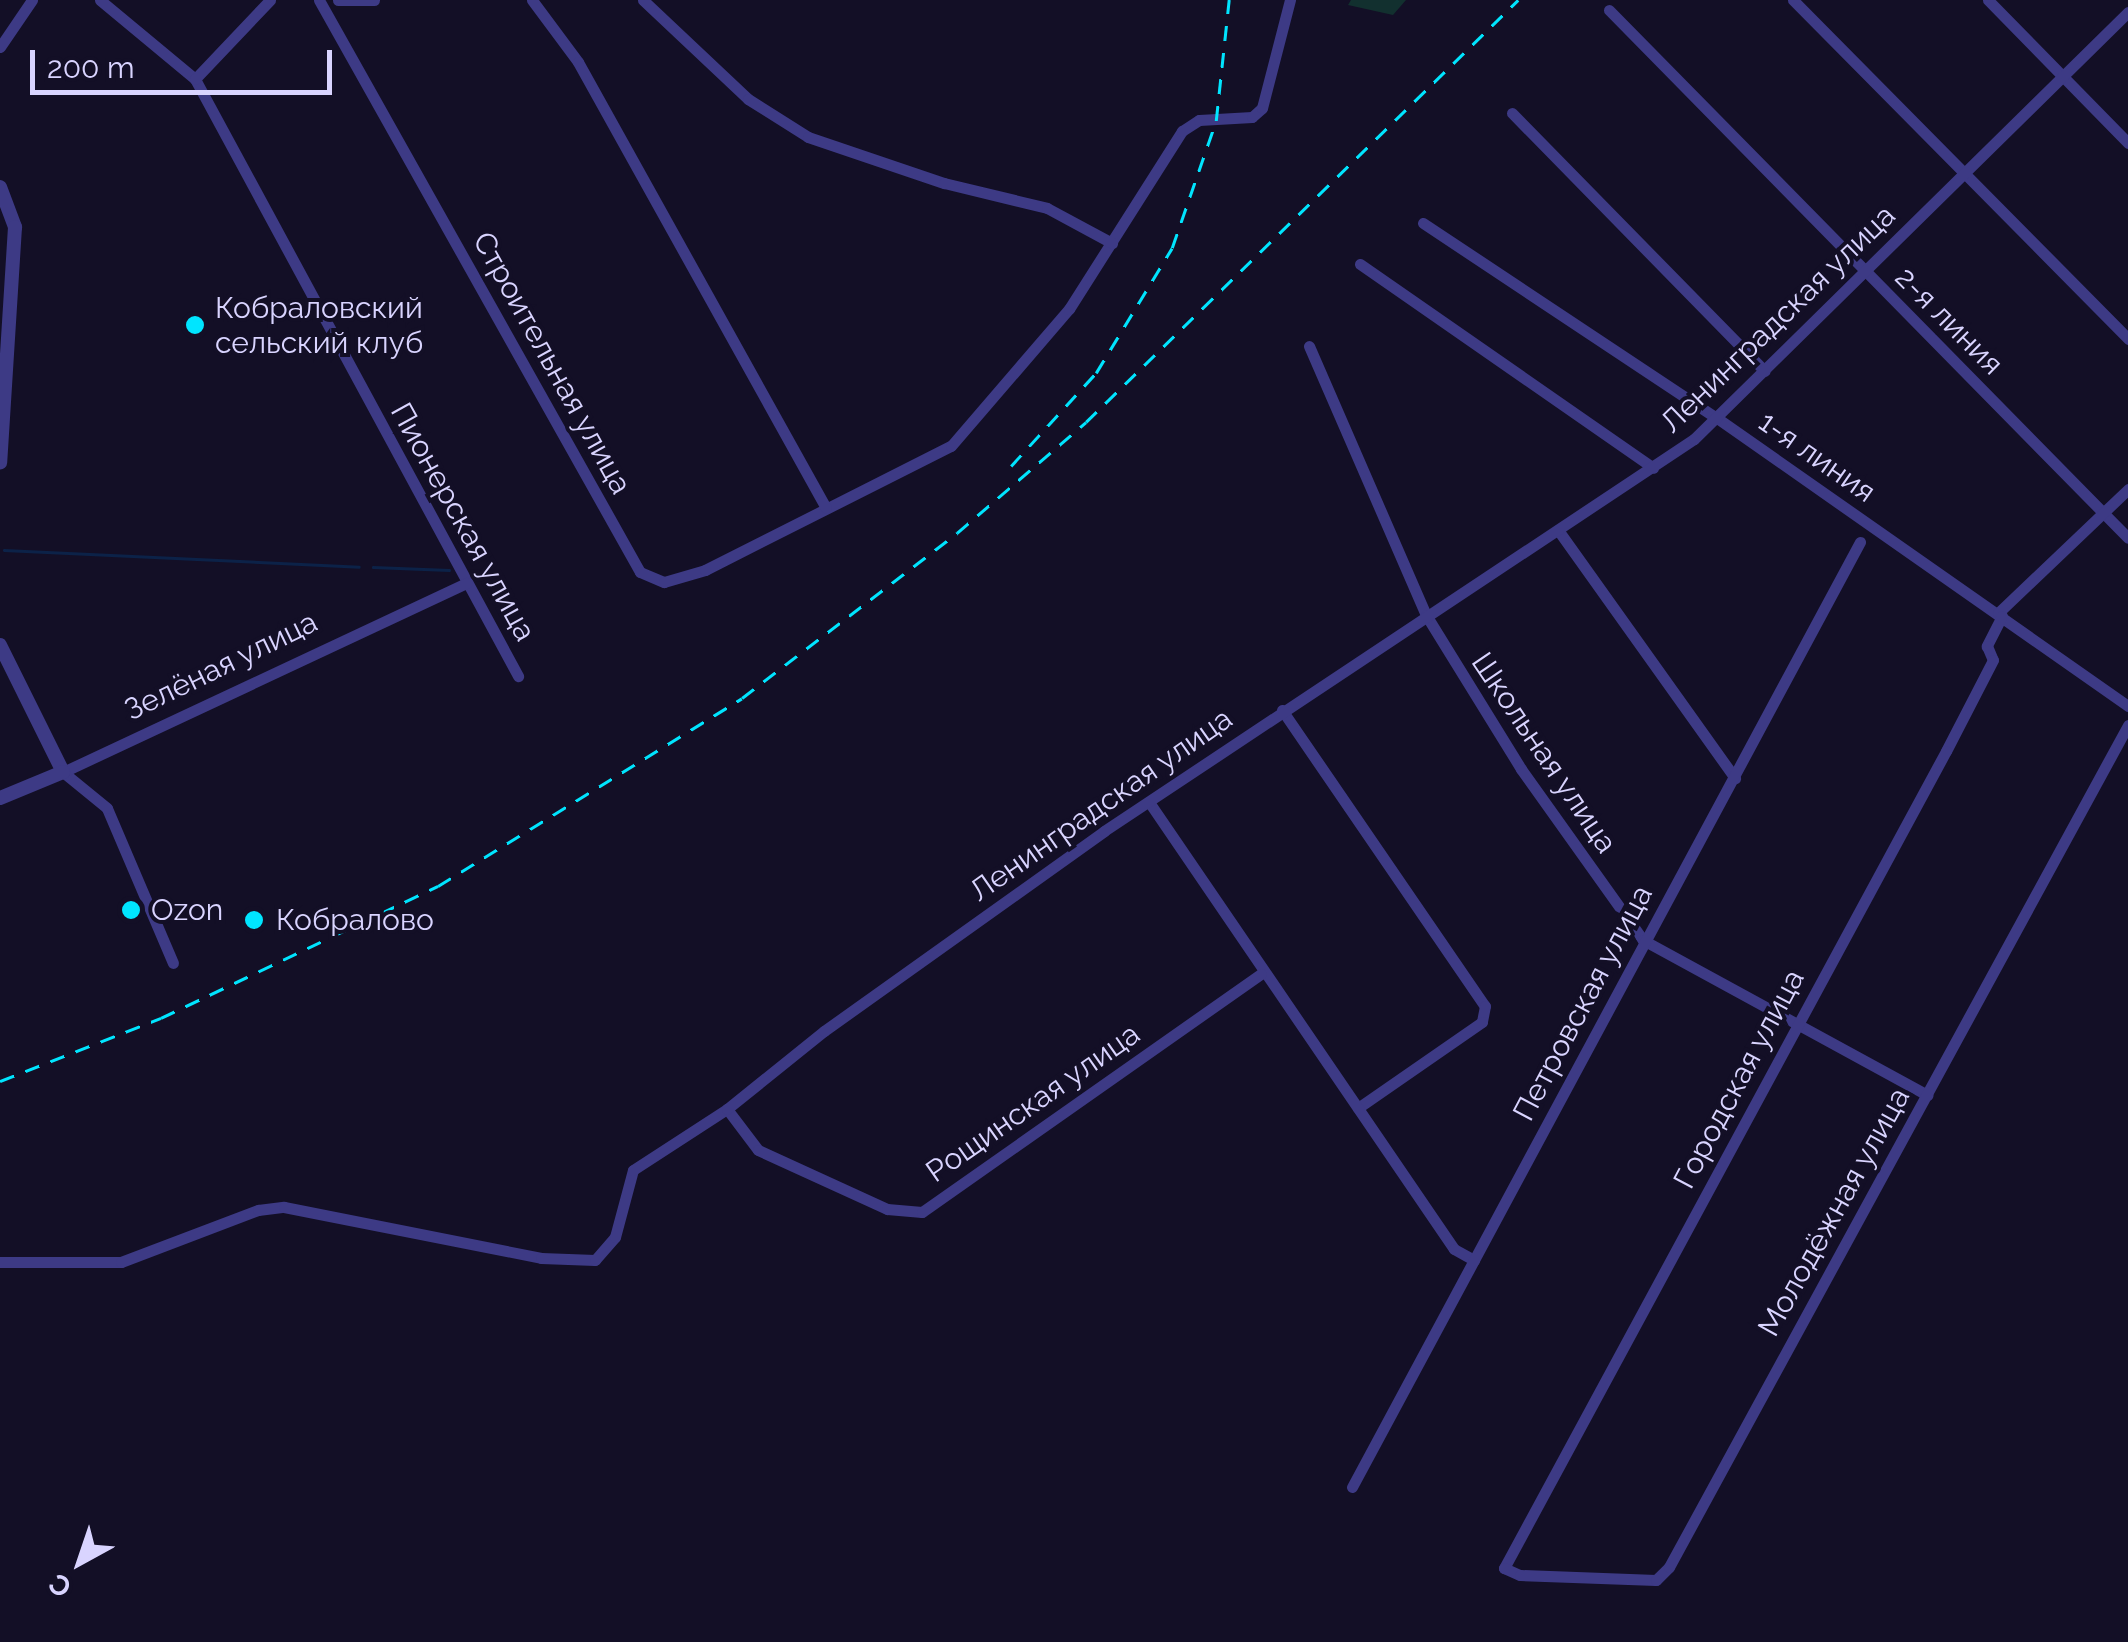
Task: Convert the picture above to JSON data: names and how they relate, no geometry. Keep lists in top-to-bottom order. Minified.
{"streets":{"street":["Ленинградская улица","2-я линия","Строительная улица","1-я линия","Пионерская улица","Зелёная улица","Школьная улица","Петровская улица","Городская улица","Рощинская улица","Молодёжная улица"]},"crossings":[["Ленинградская улица","2-я линия"],["Ленинградская улица","1-я линия"],["Ленинградская улица","Школьная улица"],["Ленинградская улица","Рощинская улица"],["1-я линия","Городская улица"],["Пионерская улица","Зелёная улица"],["Школьная улица","Петровская улица"],["Школьная улица","Городская улица"],["Школьная улица","Молодёжная улица"],["Городская улица","Молодёжная улица"]],"places":["Кобраловский сельский клуб","Ozon","Кобралово"],"scale_bar":"200 m","north":"bottom left"}
